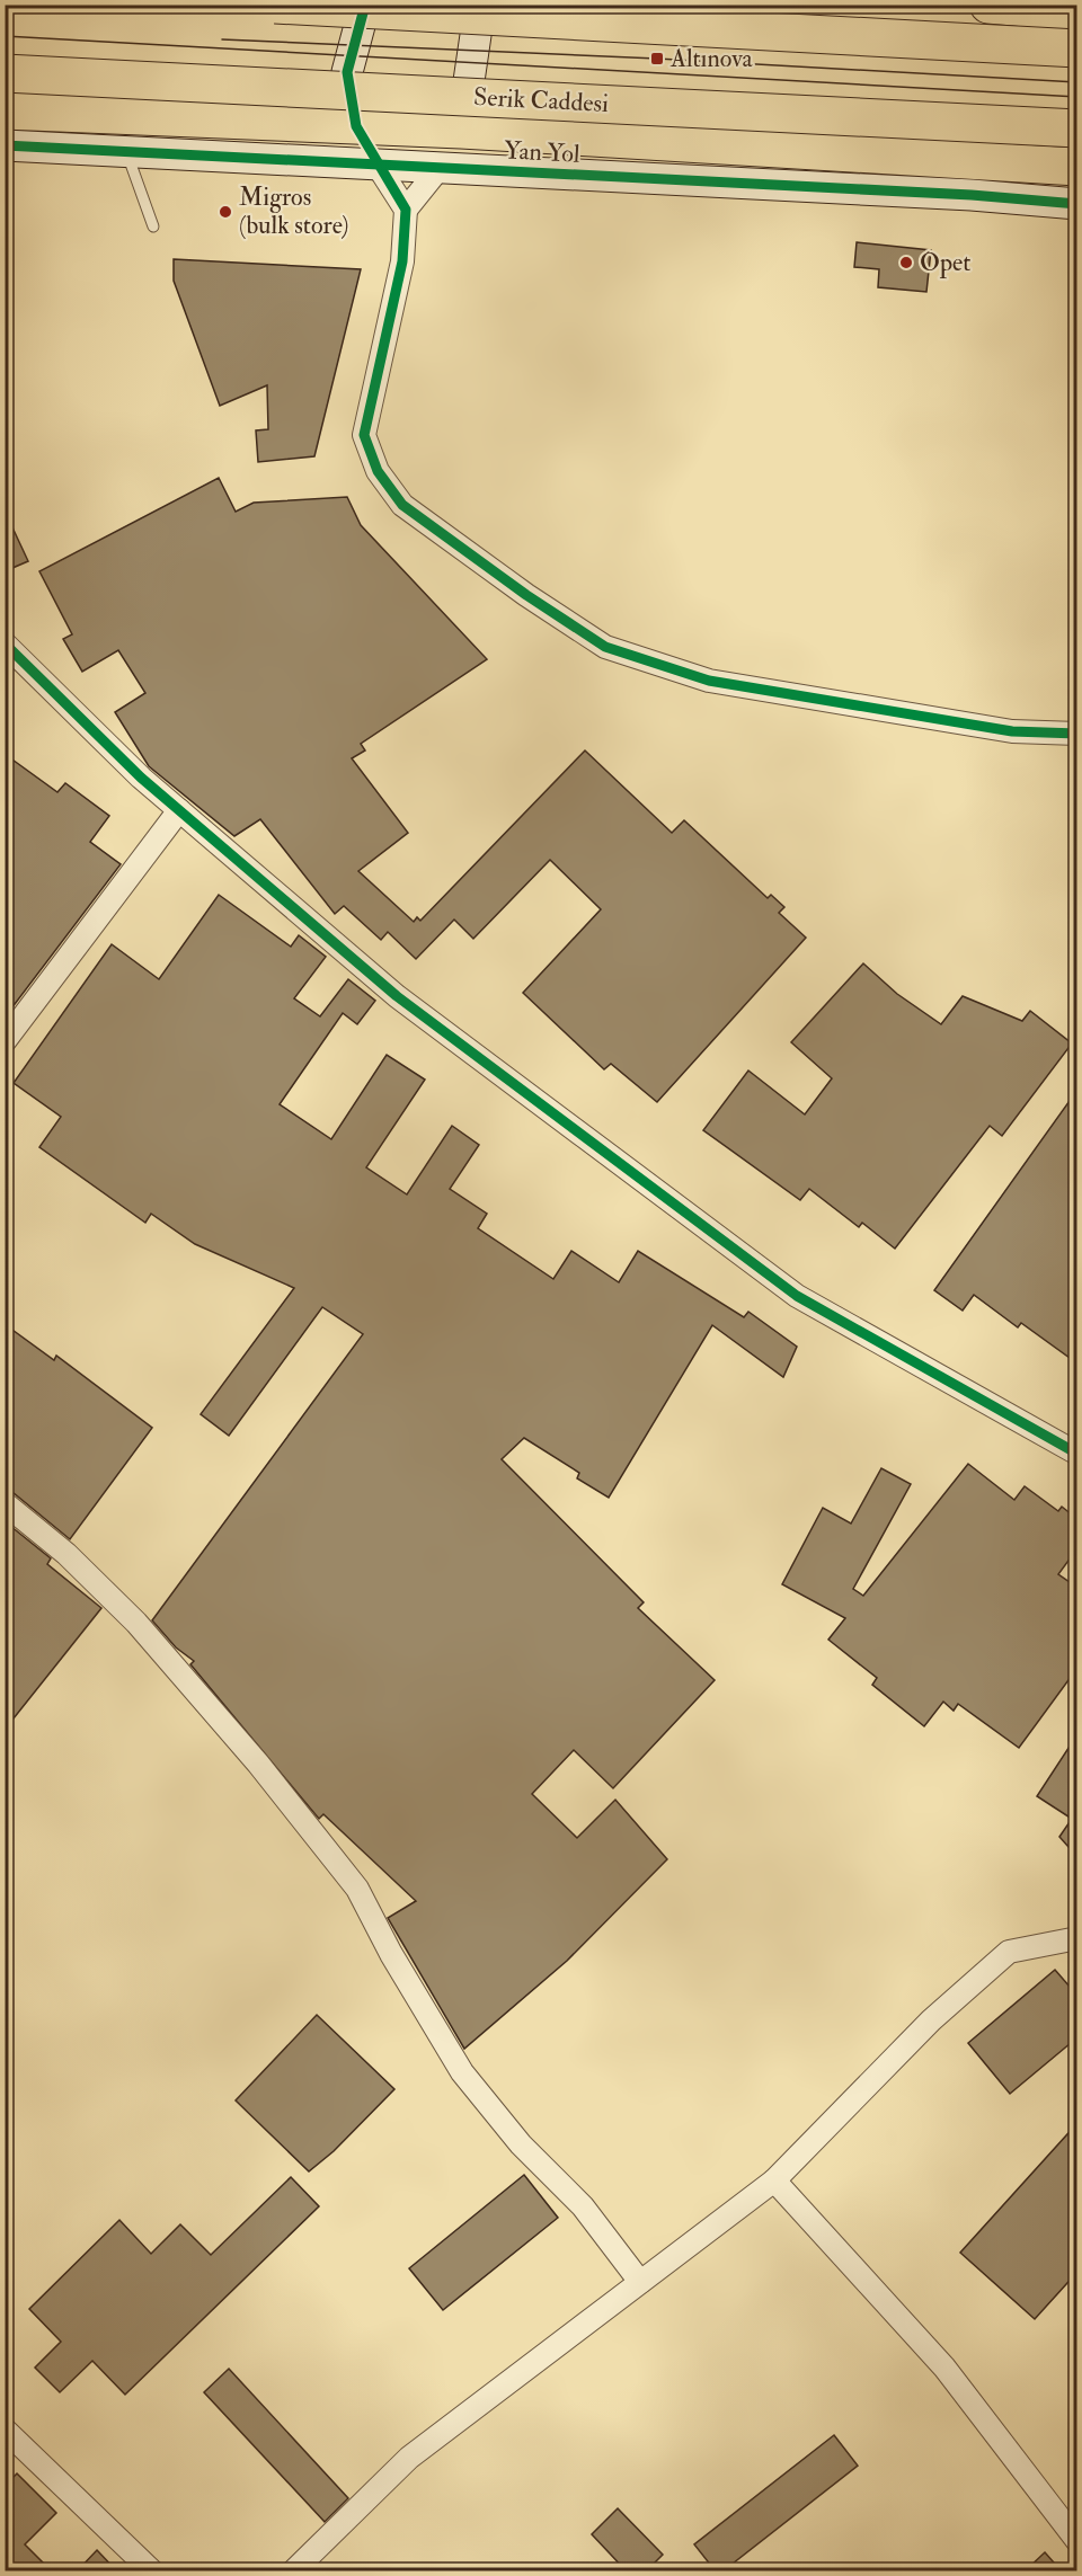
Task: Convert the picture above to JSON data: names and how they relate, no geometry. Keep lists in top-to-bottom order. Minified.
{"streets":{"highway":["Serik Caddesi"],"street":["Yan Yol"]},"places":{"transit":["Altınova"],"other":["Migros (bulk store)","Opet"]}}
